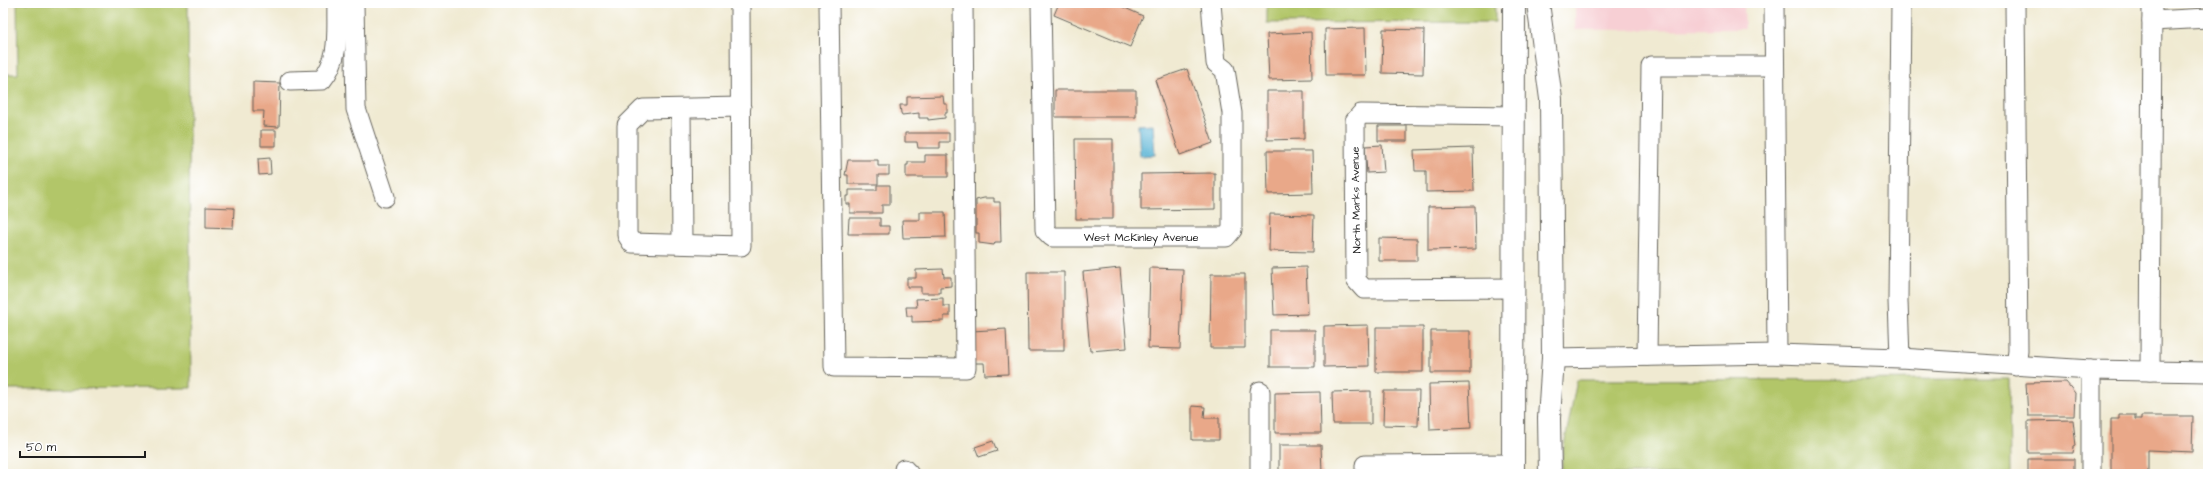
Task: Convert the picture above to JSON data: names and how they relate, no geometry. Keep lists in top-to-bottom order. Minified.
{"streets":{"street":["North Marks Avenue","West McKinley Avenue"]},"scale_bar":"50 m"}
